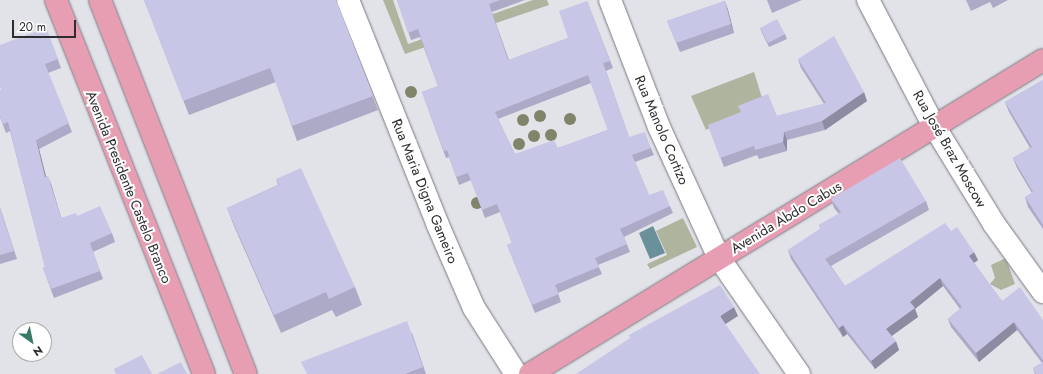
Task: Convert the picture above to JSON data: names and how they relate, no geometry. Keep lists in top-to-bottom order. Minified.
{"streets":{"main road":["Avenida Presidente Castelo Branco","Avenida Abdo Cabus"],"street":["Rua Manolo Cortizo","Rua José Braz Moscow","Rua Maria Digna Gameiro"]},"crossings":[["Rua Manolo Cortizo","Avenida Abdo Cabus"],["Rua José Braz Moscow","Avenida Abdo Cabus"]],"scale_bar":"20 m","north":"bottom right"}
